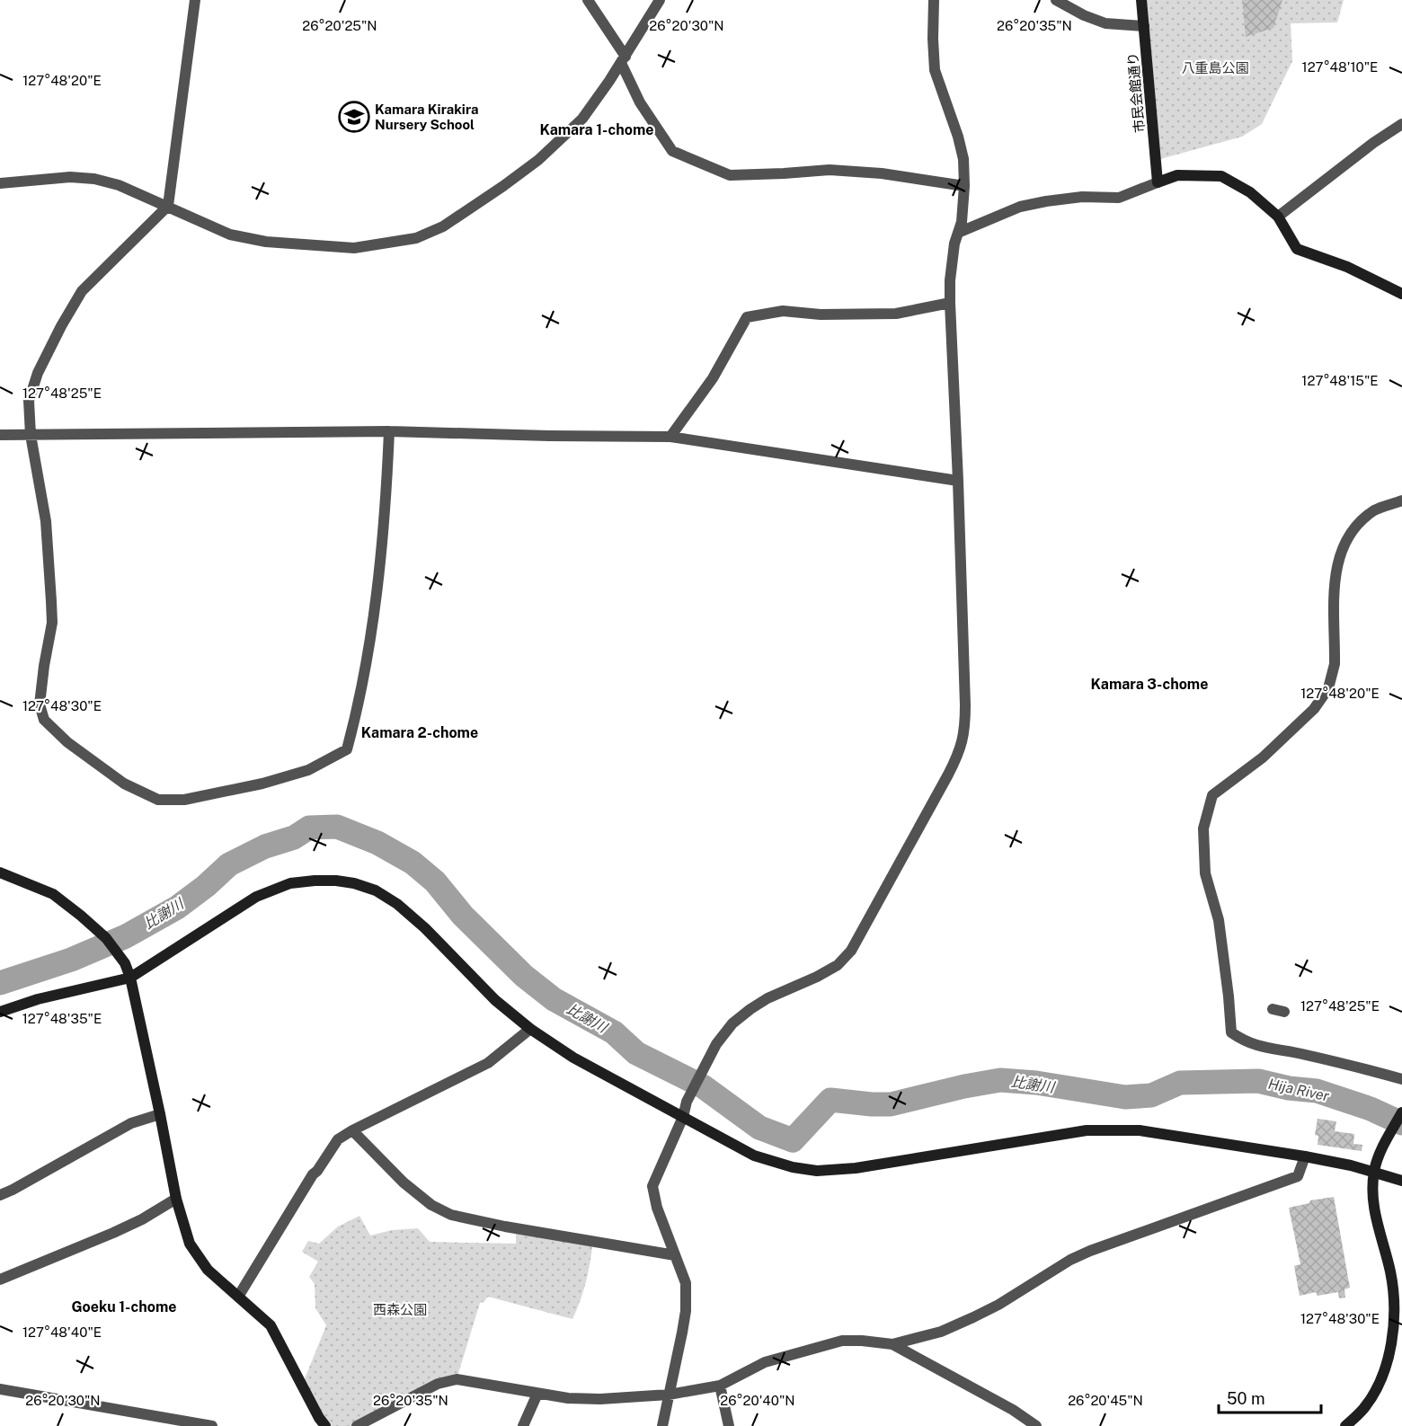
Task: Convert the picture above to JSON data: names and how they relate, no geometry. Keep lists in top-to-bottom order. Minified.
{"streets":{"street":["市民会館通り"]},"districts":["Kamara 1-chome","Kamara 3-chome","Kamara 2-chome","Goeku 1-chome"],"water":["比謝川","Hija River"],"parks":["八重島公園","西森公園"],"places":{"school or university":["Kamara Kirakira Nursery School"]},"scale_bar":"50 m","coordinates":["26°20'25\"N","26°20'30\"N","26°20'35\"N","127°48'10\"E","127°48'20\"E","127°48'15\"E","127°48'25\"E","127°48'30\"E","127°48'35\"E","127°48'40\"E","26°20'40\"N","26°20'45\"N"]}
